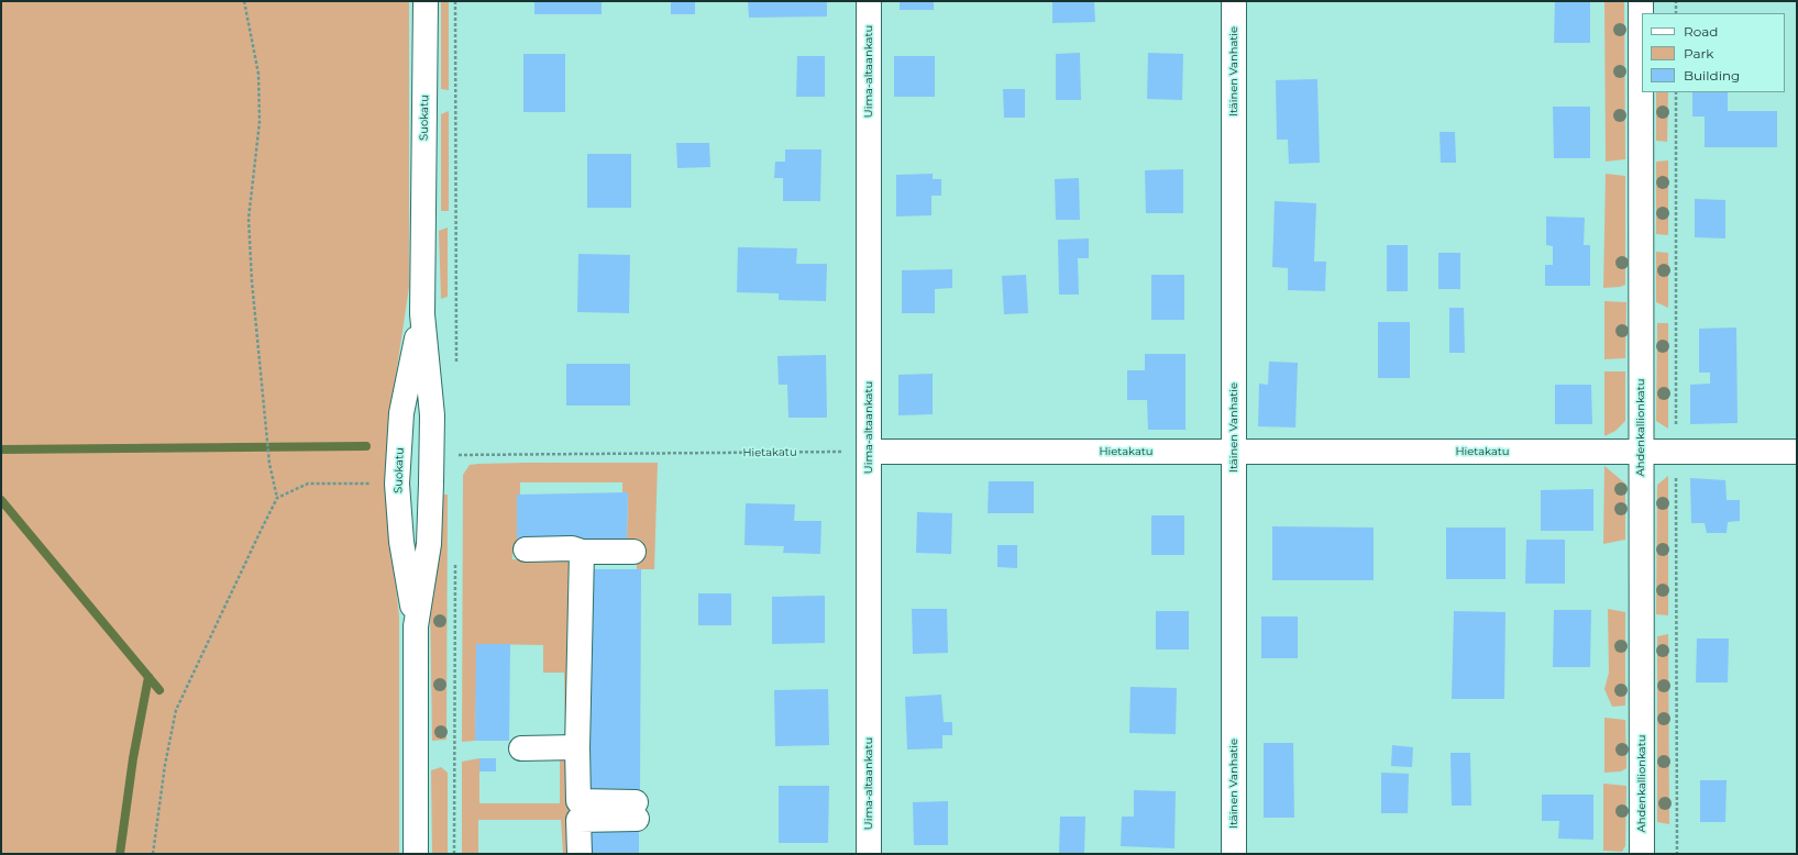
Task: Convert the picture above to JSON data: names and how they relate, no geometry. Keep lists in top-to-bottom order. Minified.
{"streets":{"street":["Uima-altaankatu","Itäinen Vanhatie","Suokatu","Ahdenkallionkatu","Hietakatu"]},"crossings":[["Uima-altaankatu","Hietakatu"],["Itäinen Vanhatie","Hietakatu"],["Ahdenkallionkatu","Hietakatu"]],"legend":["Road","Park","Building"]}
